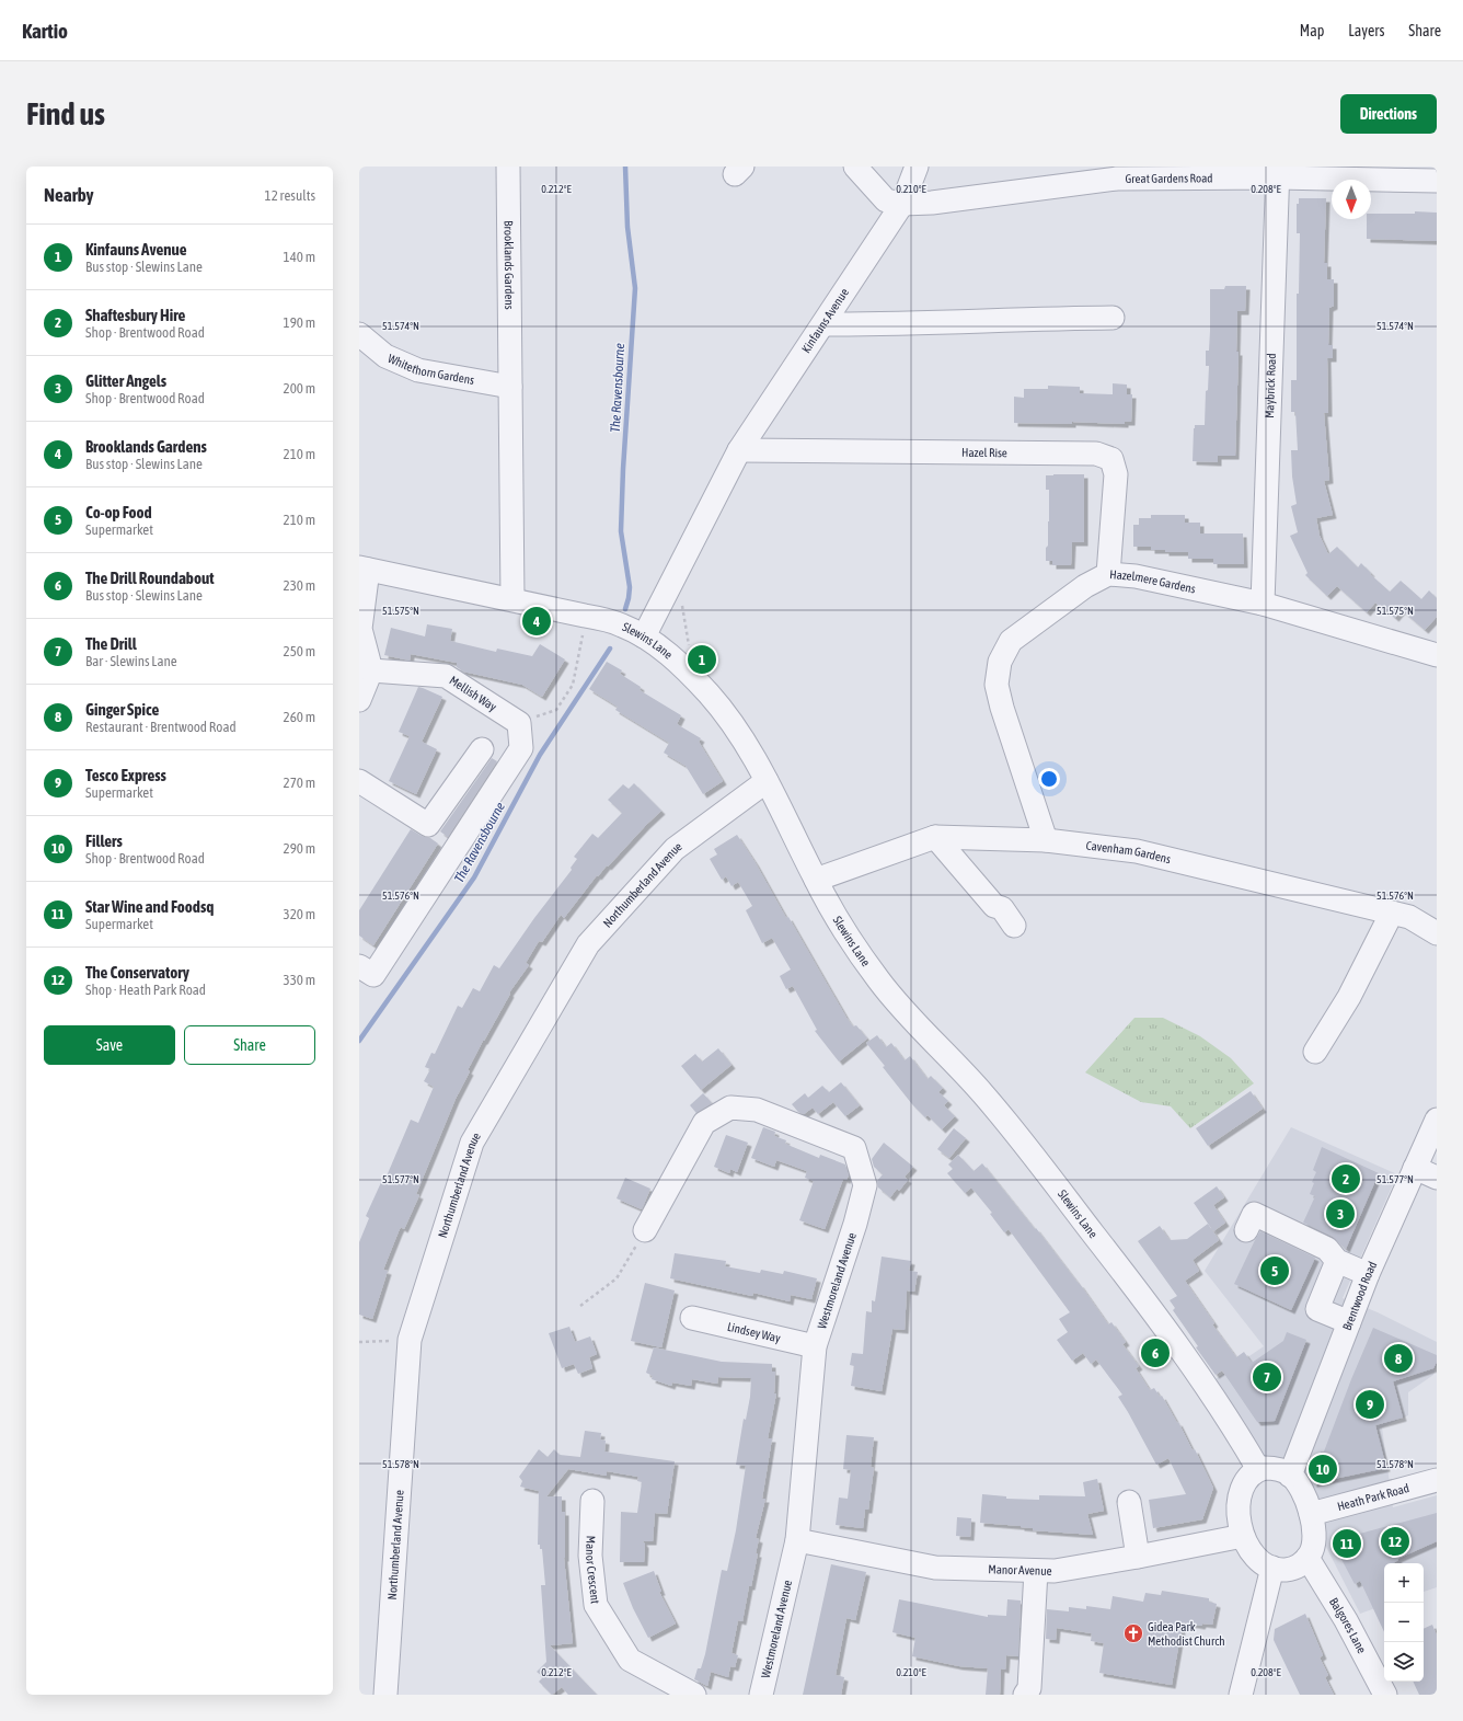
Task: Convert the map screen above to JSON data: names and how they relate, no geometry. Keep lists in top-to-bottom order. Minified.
{"streets":{"street":["Great Gardens Road","Brooklands Gardens","Kinfauns Avenue","Whitethorn Gardens","Maybrick Road","Hazel Rise","Hazelmere Gardens","Slewins Lane","Mellish Way","Cavenham Gardens","Northumberland Avenue","Westmoreland Avenue","Brentwood Road","Lindsey Way","Heath Park Road","Manor Crescent","Manor Avenue","Balgores Lane"]},"crossings":[["Great Gardens Road","Kinfauns Avenue"],["Great Gardens Road","Maybrick Road"],["Brooklands Gardens","Whitethorn Gardens"],["Brooklands Gardens","Slewins Lane"],["Kinfauns Avenue","Hazel Rise"],["Kinfauns Avenue","Slewins Lane"],["Maybrick Road","Hazelmere Gardens"],["Hazel Rise","Hazelmere Gardens"],["Hazelmere Gardens","Cavenham Gardens"],["Slewins Lane","Cavenham Gardens"],["Slewins Lane","Northumberland Avenue"],["Slewins Lane","Brentwood Road"],["Slewins Lane","Heath Park Road"],["Slewins Lane","Manor Avenue"],["Slewins Lane","Balgores Lane"],["Westmoreland Avenue","Lindsey Way"],["Westmoreland Avenue","Manor Avenue"],["Brentwood Road","Heath Park Road"],["Brentwood Road","Manor Avenue"],["Brentwood Road","Balgores Lane"],["Heath Park Road","Manor Avenue"],["Heath Park Road","Balgores Lane"],["Manor Avenue","Balgores Lane"]],"water":["The Ravensbourne"],"places":{"church":["Gidea Park Methodist Church"]},"north":"bottom","page":{"header":"Kartio","nav":["Map","Layers","Share"],"buttons":["Directions",["Save","Share"]],"title":"Find us","heading":["Nearby","12 results"],"list":[{"mark":"1","name":"Kinfauns Avenue","note":"Bus stop · Slewins Lane","value":"140 m"},{"mark":"2","name":"Shaftesbury Hire","note":"Shop · Brentwood Road","value":"190 m"},{"mark":"3","name":"Glitter Angels","note":"Shop · Brentwood Road","value":"200 m"},{"mark":"4","name":"Brooklands Gardens","note":"Bus stop · Slewins Lane","value":"210 m"},{"mark":"5","name":"Co-op Food","note":"Supermarket","value":"210 m"},{"mark":"6","name":"The Drill Roundabout","note":"Bus stop · Slewins Lane","value":"230 m"},{"mark":"7","name":"The Drill","note":"Bar · Slewins Lane","value":"250 m"},{"mark":"8","name":"Ginger Spice","note":"Restaurant · Brentwood Road","value":"260 m"},{"mark":"9","name":"Tesco Express","note":"Supermarket","value":"270 m"},{"mark":"10","name":"Fillers","note":"Shop · Brentwood Road","value":"290 m"},{"mark":"11","name":"Star Wine and Foodsq","note":"Supermarket","value":"320 m"},{"mark":"12","name":"The Conservatory","note":"Shop · Heath Park Road","value":"330 m"}],"pins":["4","1","2","3","5","6","8","7","9","10","12","11"],"map_buttons":["+","−"]},"coordinates":["0.212°E","0.210°E","0.208°E","51.574°N","51.575°N","51.576°N","51.577°N","51.578°N"]}
